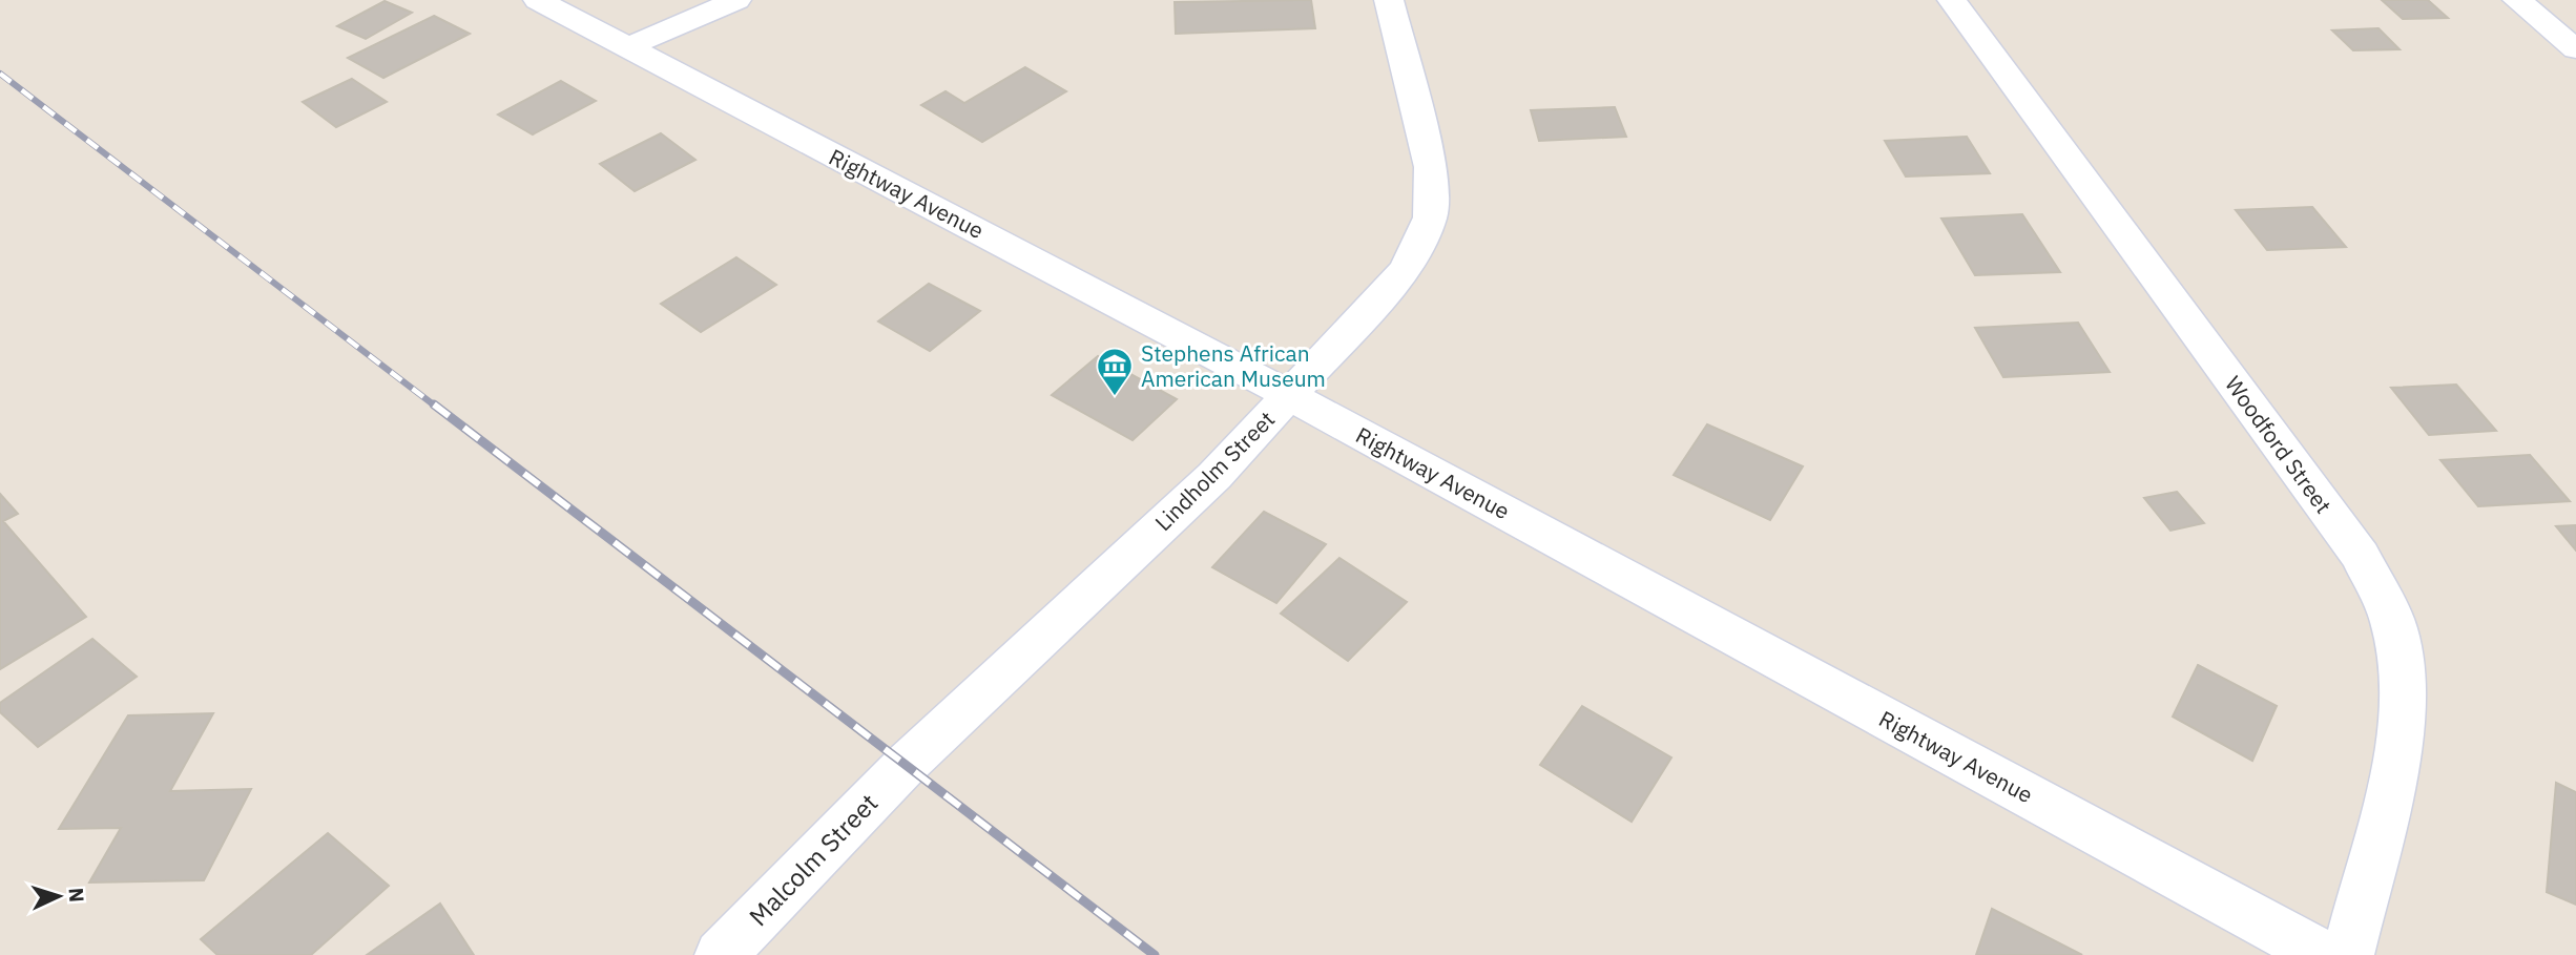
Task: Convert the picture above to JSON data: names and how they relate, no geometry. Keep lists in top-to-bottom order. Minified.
{"streets":{"street":["Rightway Avenue","Woodford Street","Lindholm Street","Malcolm Street"]},"crossings":[["Rightway Avenue","Lindholm Street"],["Lindholm Street","Malcolm Street"]],"places":{"museum":["Stephens African American Museum"]},"north":"right"}
